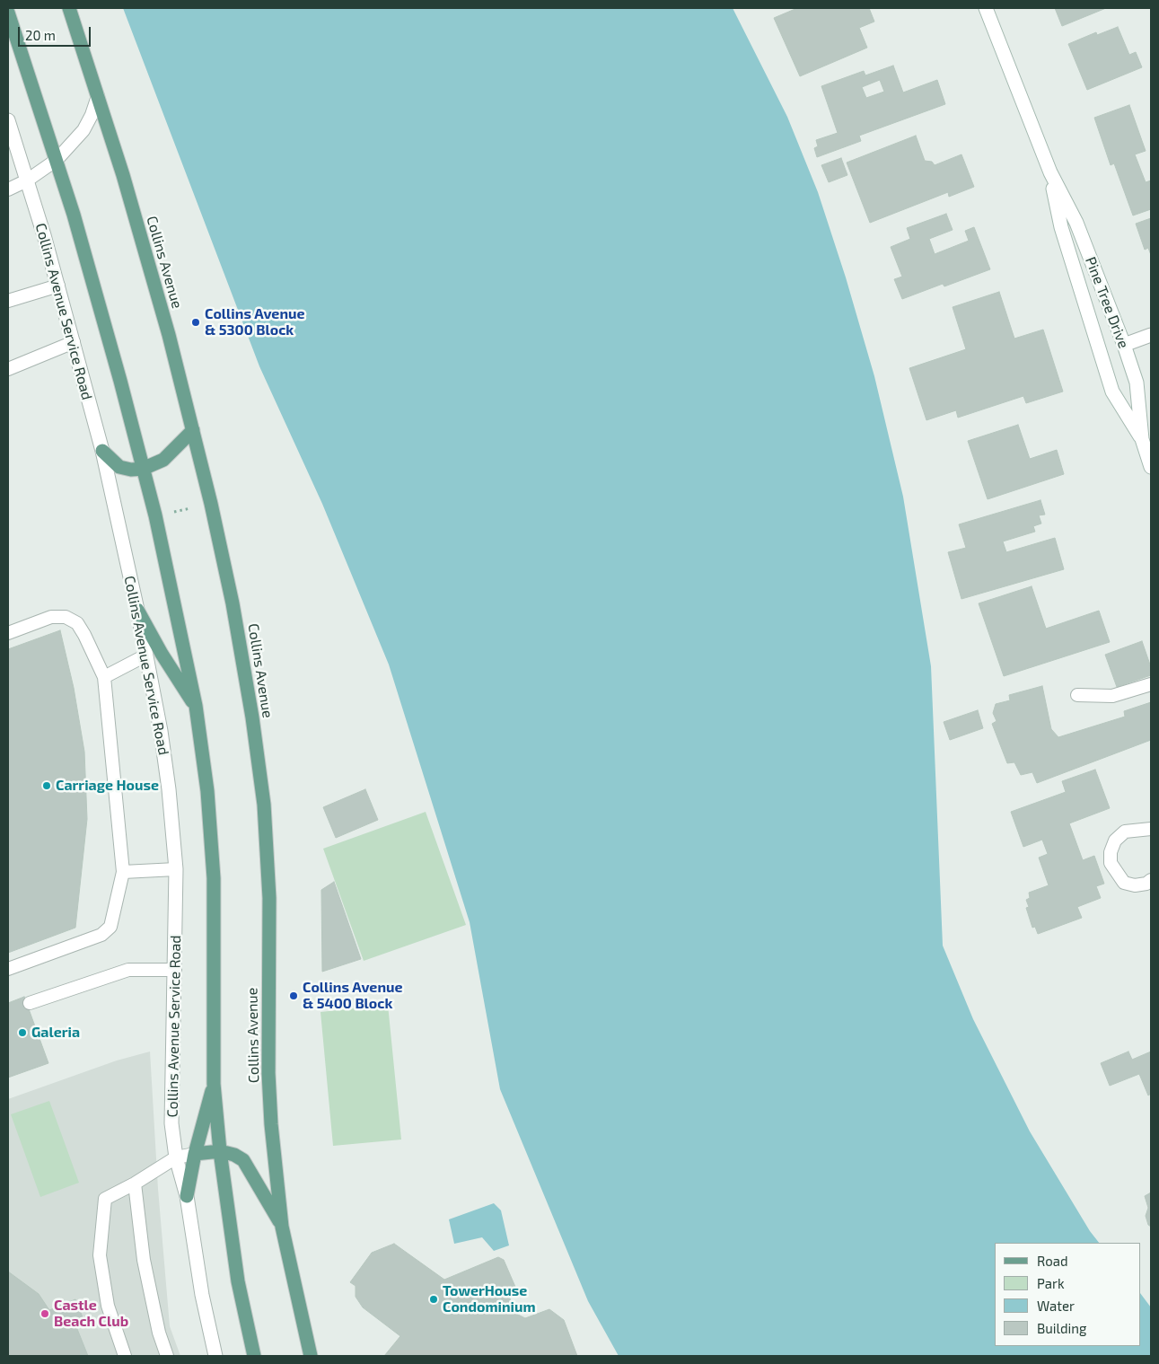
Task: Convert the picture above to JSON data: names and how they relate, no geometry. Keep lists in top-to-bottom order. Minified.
{"streets":{"main road":["Collins Avenue"],"street":["Pine Tree Drive","Collins Avenue Service Road"]},"places":["Collins Avenue & 5300 Block","Carriage House","Collins Avenue & 5400 Block","Galeria","TowerHouse Condominium","Castle Beach Club"],"legend":["Road","Park","Water","Building"],"scale_bar":"20 m"}
